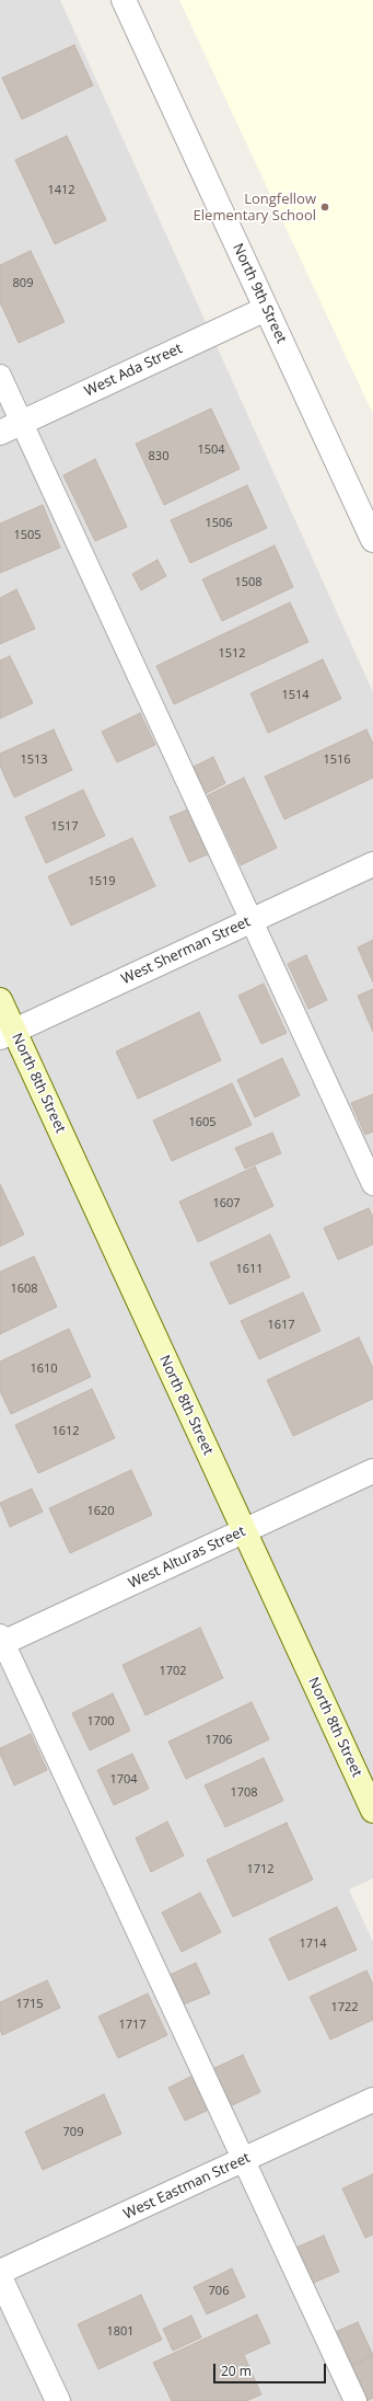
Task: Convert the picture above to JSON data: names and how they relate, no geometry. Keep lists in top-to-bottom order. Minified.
{"streets":{"street":["North 9th Street","West Ada Street","West Sherman Street","North 8th Street","West Alturas Street","West Eastman Street"]},"crossings":[["North 9th Street","West Ada Street"],["West Sherman Street","North 8th Street"],["North 8th Street","West Alturas Street"]],"places":["Longfellow Elementary School"],"house_numbers":["1412","809","1504","830","1506","1505","1508","1512","1514","1513","1516","1517","1519","1605","1607","1611","1608","1617","1610","1612","1620","1702","1700","1706","1704","1708","1712","1714","1715","1722","1717","709","706","1801"],"scale_bar":"20 m"}
